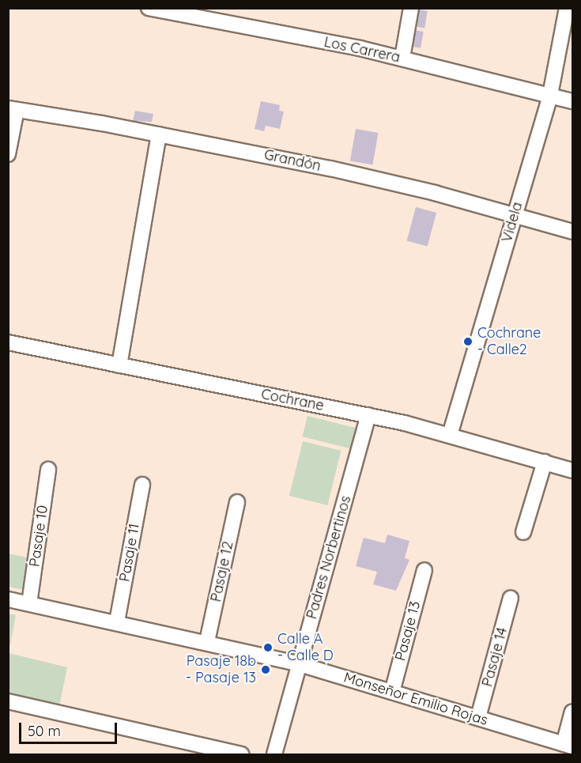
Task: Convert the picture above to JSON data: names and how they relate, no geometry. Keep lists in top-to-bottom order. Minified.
{"streets":{"street":["Los Carrera","Grandón","Videla","Cochrane","Pasaje 10","Pasaje 11","Padres Norbertinos","Pasaje 12","Pasaje 13","Pasaje 14","Monseñor Emilio Rojas"]},"crossings":[["Los Carrera","Videla"],["Grandón","Videla"],["Videla","Cochrane"],["Cochrane","Padres Norbertinos"],["Pasaje 10","Monseñor Emilio Rojas"],["Pasaje 11","Monseñor Emilio Rojas"],["Padres Norbertinos","Monseñor Emilio Rojas"],["Pasaje 12","Monseñor Emilio Rojas"],["Pasaje 13","Monseñor Emilio Rojas"],["Pasaje 14","Monseñor Emilio Rojas"]],"places":["Cochrane - Calle2","Calle A - Calle D","Pasaje 18b - Pasaje 13"],"scale_bar":"50 m"}
